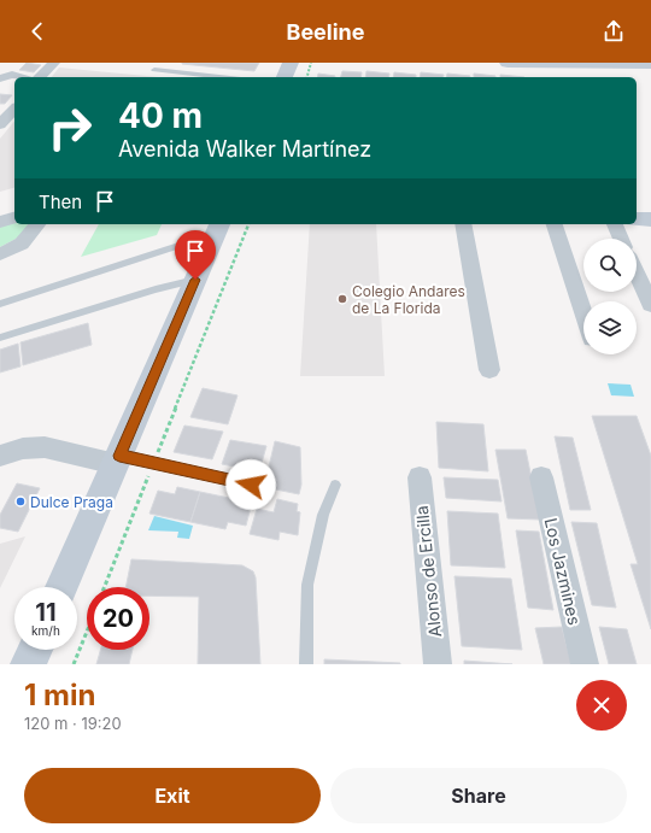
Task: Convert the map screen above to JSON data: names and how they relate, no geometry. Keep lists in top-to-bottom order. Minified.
{"streets":{"street":["Alonso de Ercilla","Los Jazmines"]},"places":["Colegio Andares de La Florida","Dulce Praga"],"page":{"header":"Beeline","turn":["40 m","Avenida Walker Martínez"],"then":"Then","speed":"11 km/h","limit":"20","heading":["1 min","120 m · 19:20"],"buttons":["Exit","Share"]}}
